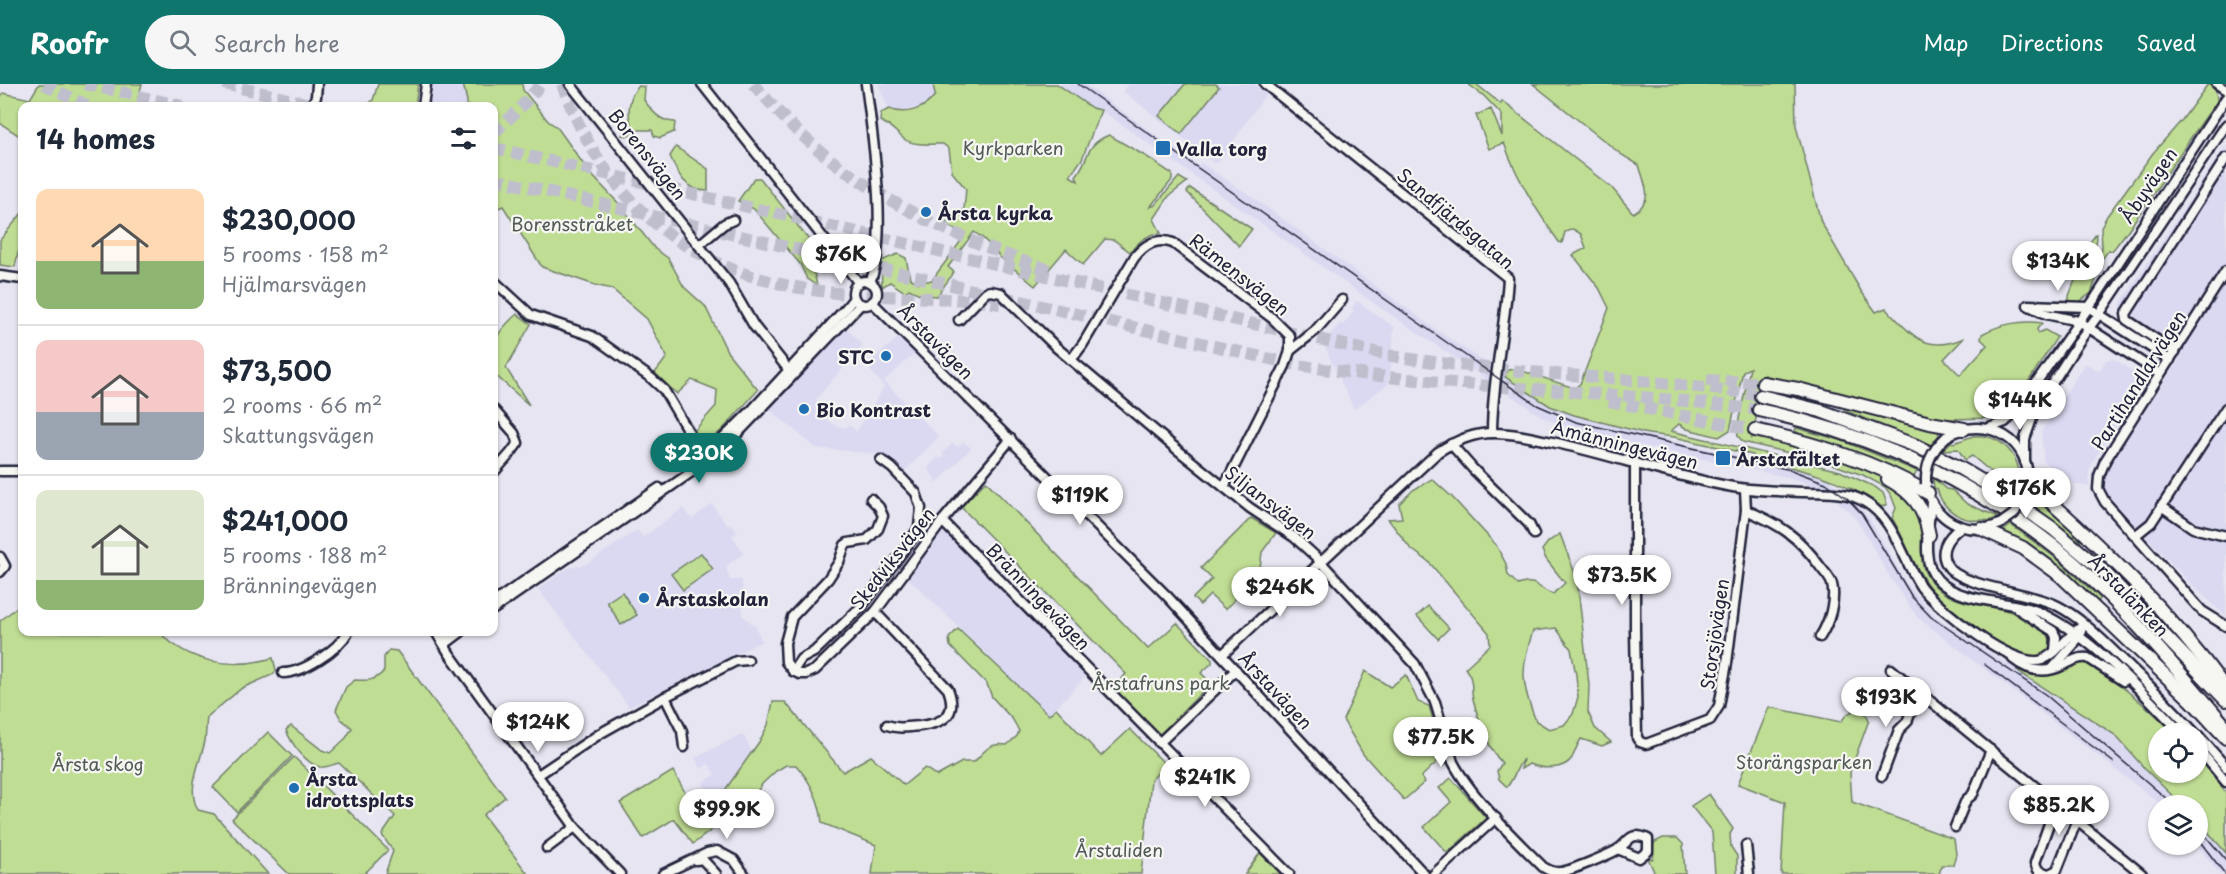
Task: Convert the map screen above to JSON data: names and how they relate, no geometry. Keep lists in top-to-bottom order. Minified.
{"streets":{"highway":["Årstalänken"],"street":["Borensvägen","Åbyvägen","Sandfjärdsgatan","Rämensvägen","Årstavägen","Partihandlarvägen","Åmänningevägen","Siljansvägen","Skedviksvägen","Bränningevägen","Storsjövägen"]},"crossings":[["Sandfjärdsgatan","Åmänningevägen"],["Rämensvägen","Siljansvägen"],["Årstavägen","Åmänningevägen"],["Årstavägen","Skedviksvägen"],["Åmänningevägen","Siljansvägen"],["Åmänningevägen","Storsjövägen"],["Skedviksvägen","Bränningevägen"]],"parks":["Kyrkparken","Borensstråket","Årstafruns park","Storängsparken","Årsta skog","Årstaliden"],"places":{"transit":["Valla torg","Årstafältet"],"other":["Årsta kyrka","STC","Bio Kontrast","Årstaskolan","Årsta idrottsplats"]},"page":{"header":"Roofr","search":"Search here","nav":["Map","Directions","Saved"],"heading":"14 homes","list":[{"name":"$230,000","note":"5 rooms · 158 m² · Hjälmarsvägen"},{"name":"$73,500","note":"2 rooms · 66 m² · Skattungsvägen"},{"name":"$241,000","note":"5 rooms · 188 m² · Bränningevägen"}],"price":["$76K","$134K","$144K","$230K","$176K","$119K","$73.5K","$246K","$193K","$124K","$77.5K","$241K","$85.2K","$99.9K"]}}
